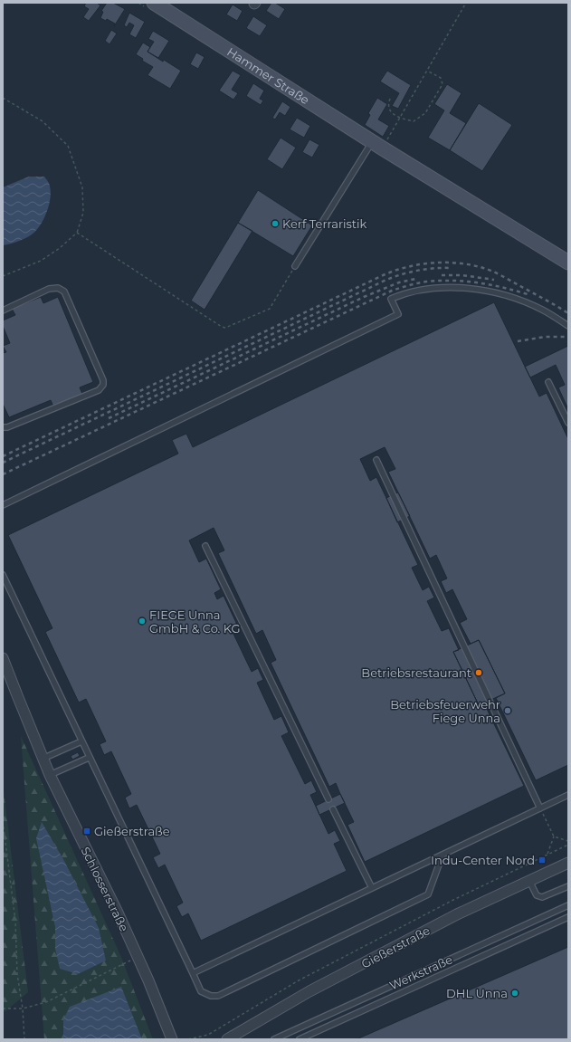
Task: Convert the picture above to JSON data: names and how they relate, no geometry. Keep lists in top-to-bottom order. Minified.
{"streets":{"main road":["Hammer Straße"],"street":["Schlosserstraße","Gießerstraße"],"lane":["Werkstraße"]},"places":{"other":["Kerf Terraristik","FIEGE Unna GmbH & Co. KG","Betriebsrestaurant","Betriebsfeuerwehr Fiege Unna","DHL Unna"],"transit":["Gießerstraße","Indu-Center Nord"]}}
